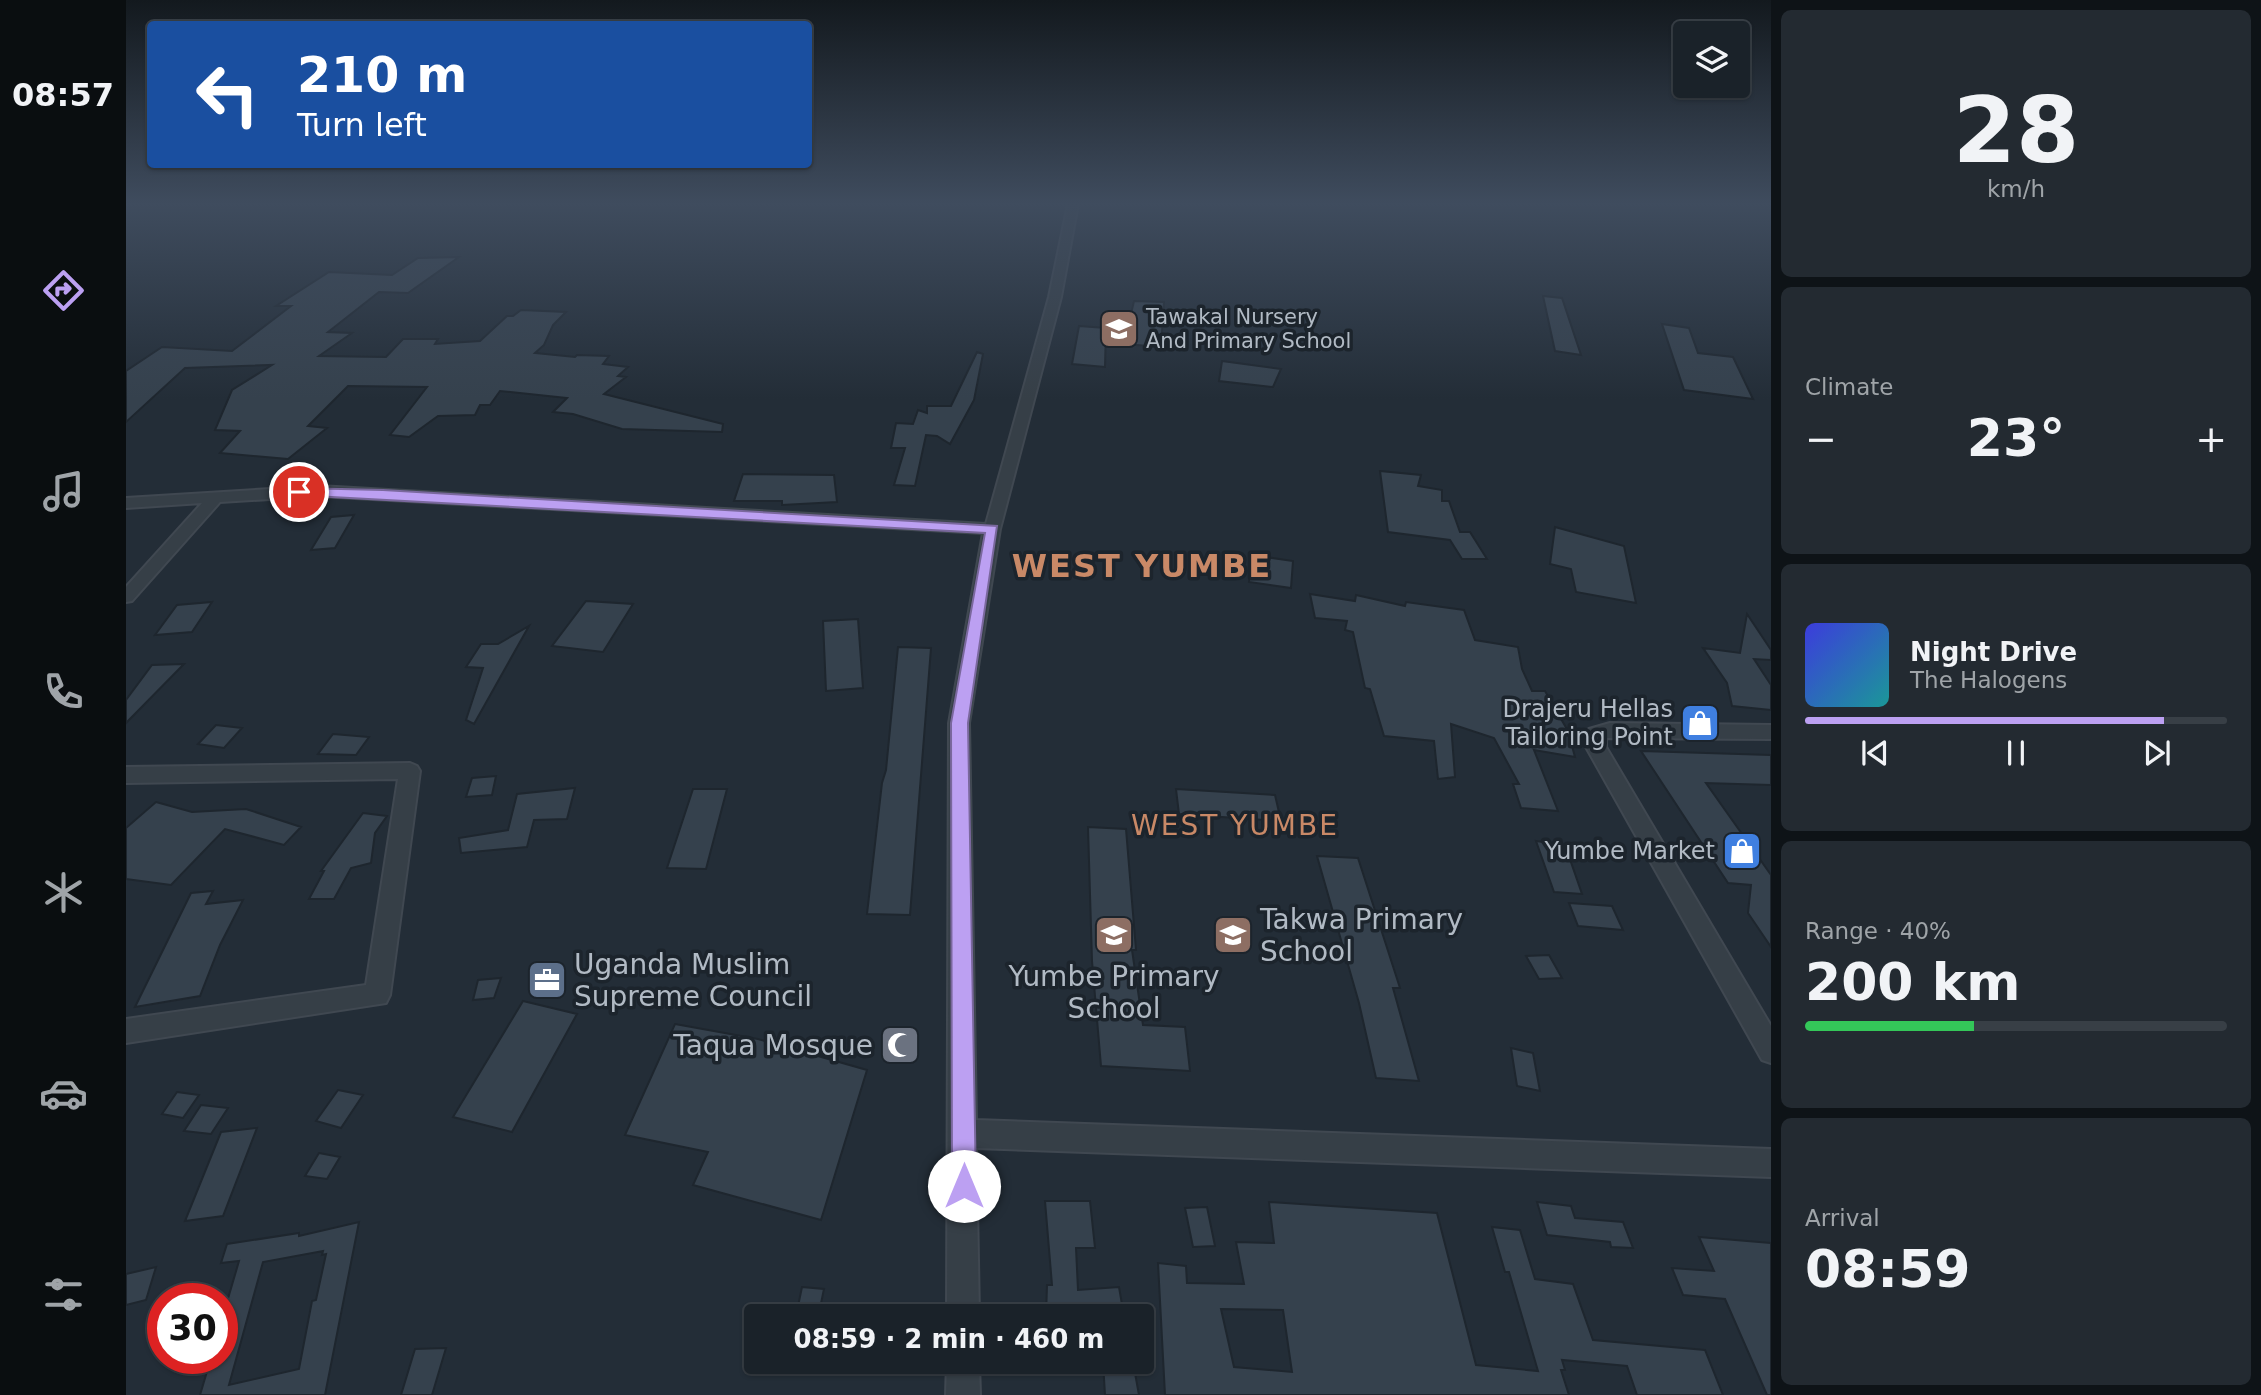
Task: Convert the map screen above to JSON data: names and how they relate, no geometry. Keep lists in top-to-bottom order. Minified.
{"districts":["WEST YUMBE","WEST YUMBE"],"places":{"school or university":["Tawakal Nursery And Primary School","Yumbe Primary School","Takwa Primary School"],"shop":["Drajeru Hellas Tailoring Point","Yumbe Market"],"office":["Uganda Muslim Supreme Council"],"mosque":["Taqua Mosque"]},"page":{"tabs":"08:57","tile":[["28","km/h"],"Climate",["Range · 40%","200 km"],["Arrival","08:59"]],"turn":["210 m","Turn left"],"heat":["−","23°","+"],"song":["Night Drive","The Halogens"],"limit":"30","trip":"08:59 · 2 min · 460 m"}}
